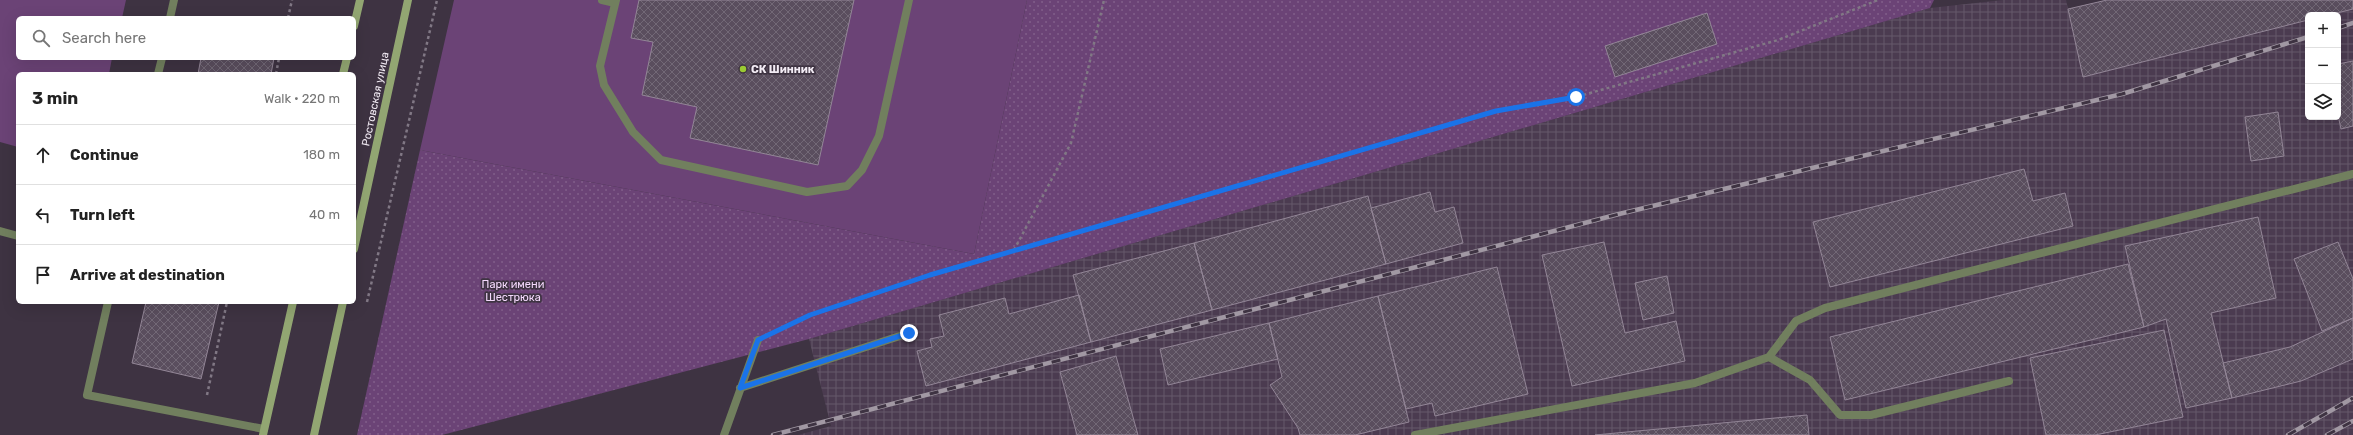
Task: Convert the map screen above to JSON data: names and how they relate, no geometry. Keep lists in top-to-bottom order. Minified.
{"streets":{"street":["Ростовская улица"]},"parks":["Парк имени Шестрюка"],"places":["СК Шинник"],"page":{"map_buttons":["+","−"],"search":"Search here","heading":["3 min","Walk · 220 m"],"list":[["Continue","180 m"],["Turn left","40 m"],"Arrive at destination"]}}
